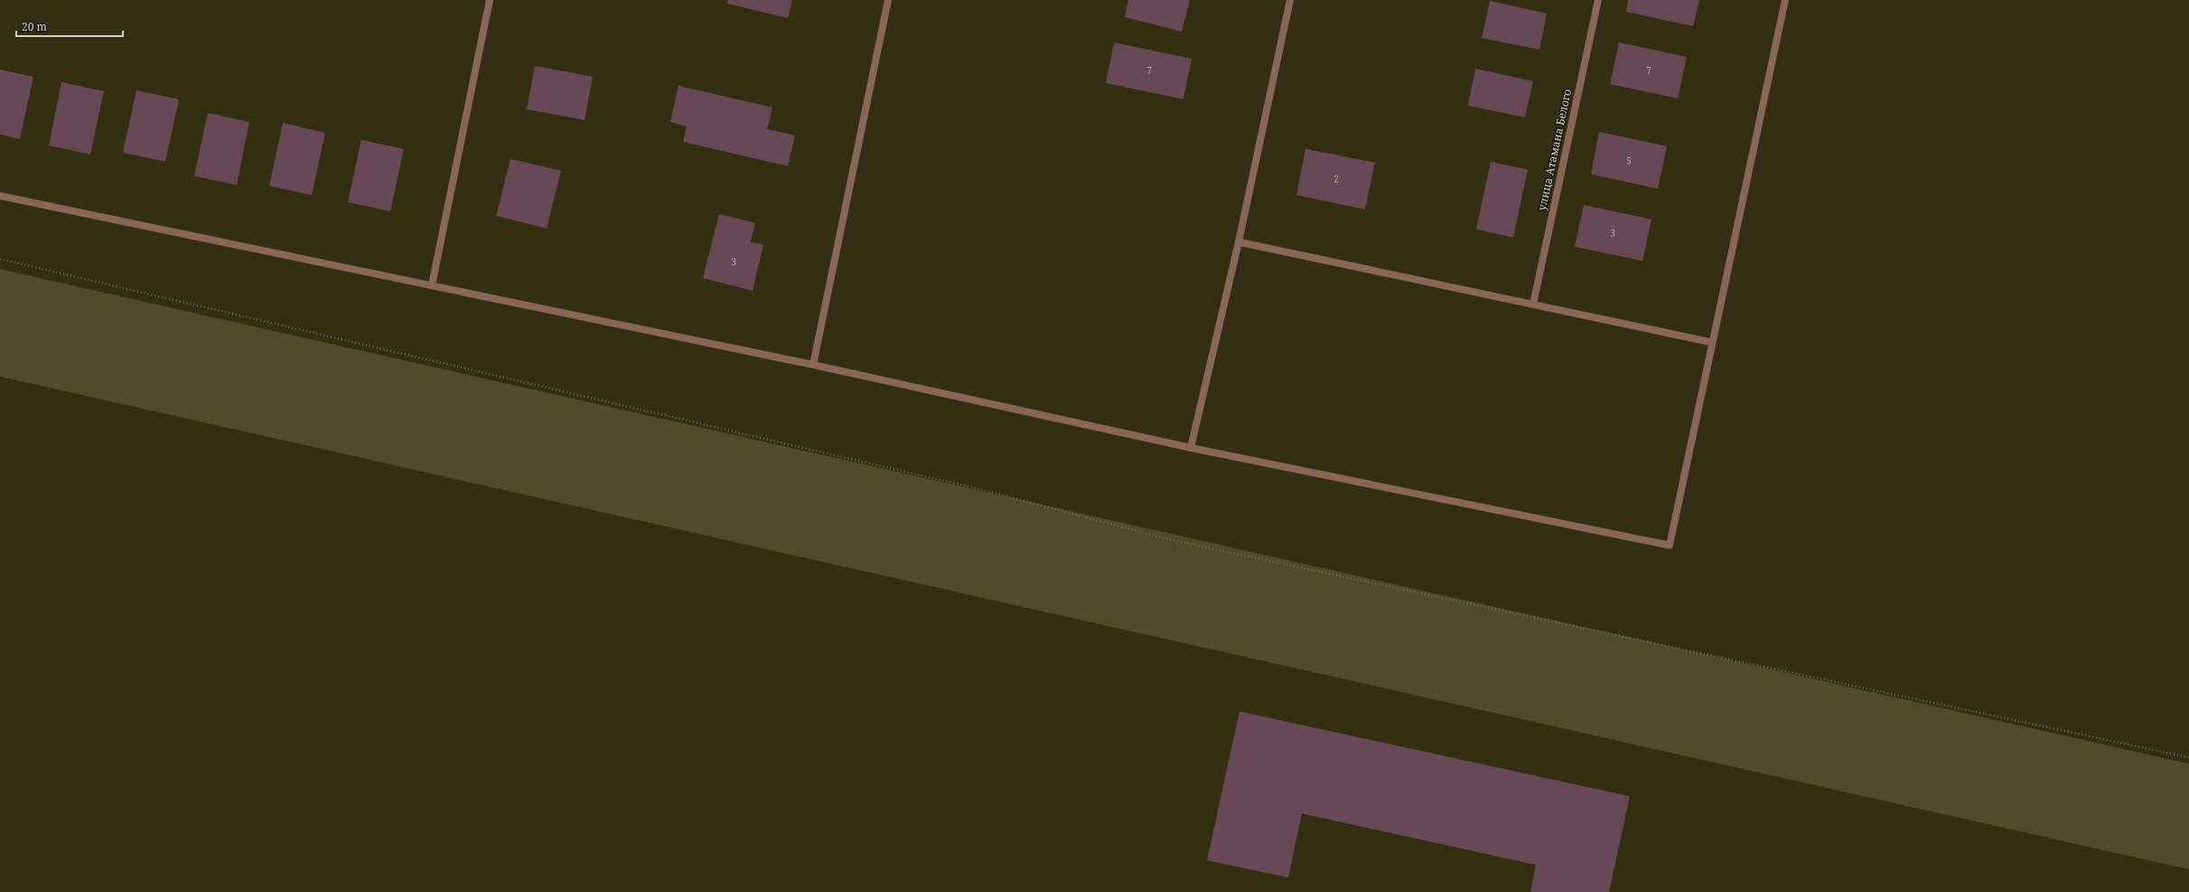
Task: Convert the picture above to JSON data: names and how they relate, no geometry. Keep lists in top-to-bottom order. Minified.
{"streets":{"street":["улица Атамана Белого"]},"house_numbers":["7","7","5","2","3","3"],"scale_bar":"20 m"}
